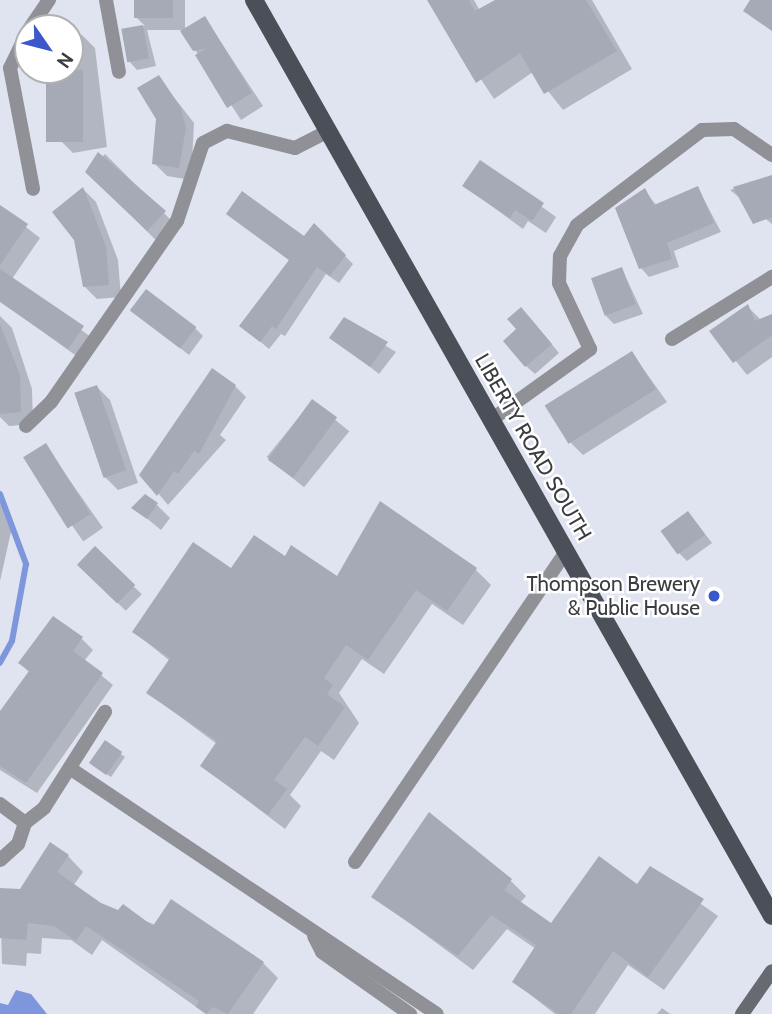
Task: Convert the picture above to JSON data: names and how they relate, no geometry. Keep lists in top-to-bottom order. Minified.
{"streets":{"main road":["LIBERTY ROAD SOUTH"]},"places":["Thompson Brewery & Public House"],"north":"bottom right"}
